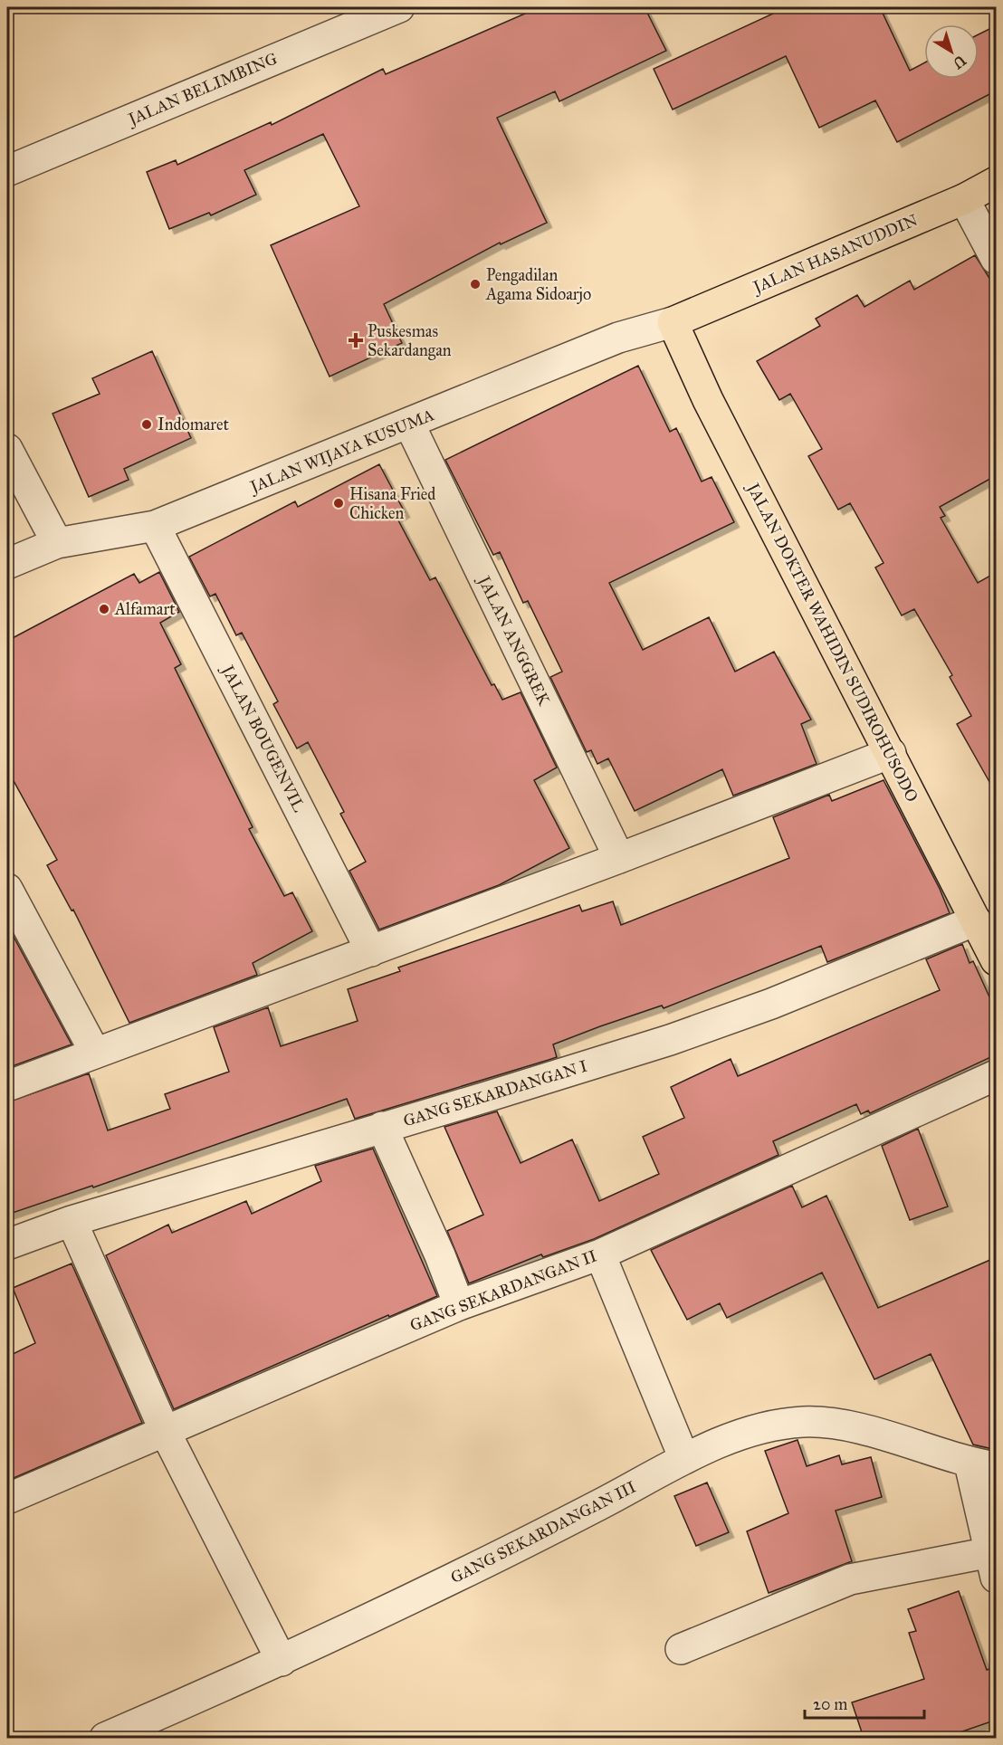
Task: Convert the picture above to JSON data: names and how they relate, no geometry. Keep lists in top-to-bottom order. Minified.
{"streets":{"main road":["JALAN HASANUDDIN","JALAN DOKTER WAHIDIN SUDIROHUSODO"],"street":["JALAN BELIMBING","JALAN WIJAYA KUSUMA","JALAN ANGGREK","JALAN BOUGENVIL","GANG SEKARDANGAN I","GANG SEKARDANGAN II","GANG SEKARDANGAN III"]},"crossings":[["JALAN HASANUDDIN","JALAN WIJAYA KUSUMA"],["JALAN HASANUDDIN","JALAN DOKTER WAHIDIN SUDIROHUSODO"],["JALAN WIJAYA KUSUMA","JALAN ANGGREK"],["JALAN WIJAYA KUSUMA","JALAN DOKTER WAHIDIN SUDIROHUSODO"],["JALAN WIJAYA KUSUMA","JALAN BOUGENVIL"],["JALAN DOKTER WAHIDIN SUDIROHUSODO","GANG SEKARDANGAN I"]],"places":{"other":["Pengadilan Agama Sidoarjo","Indomaret","Hisana Fried Chicken","Alfamart"],"health":["Puskesmas Sekardangan"]},"scale_bar":"20 m","north":"bottom right"}
